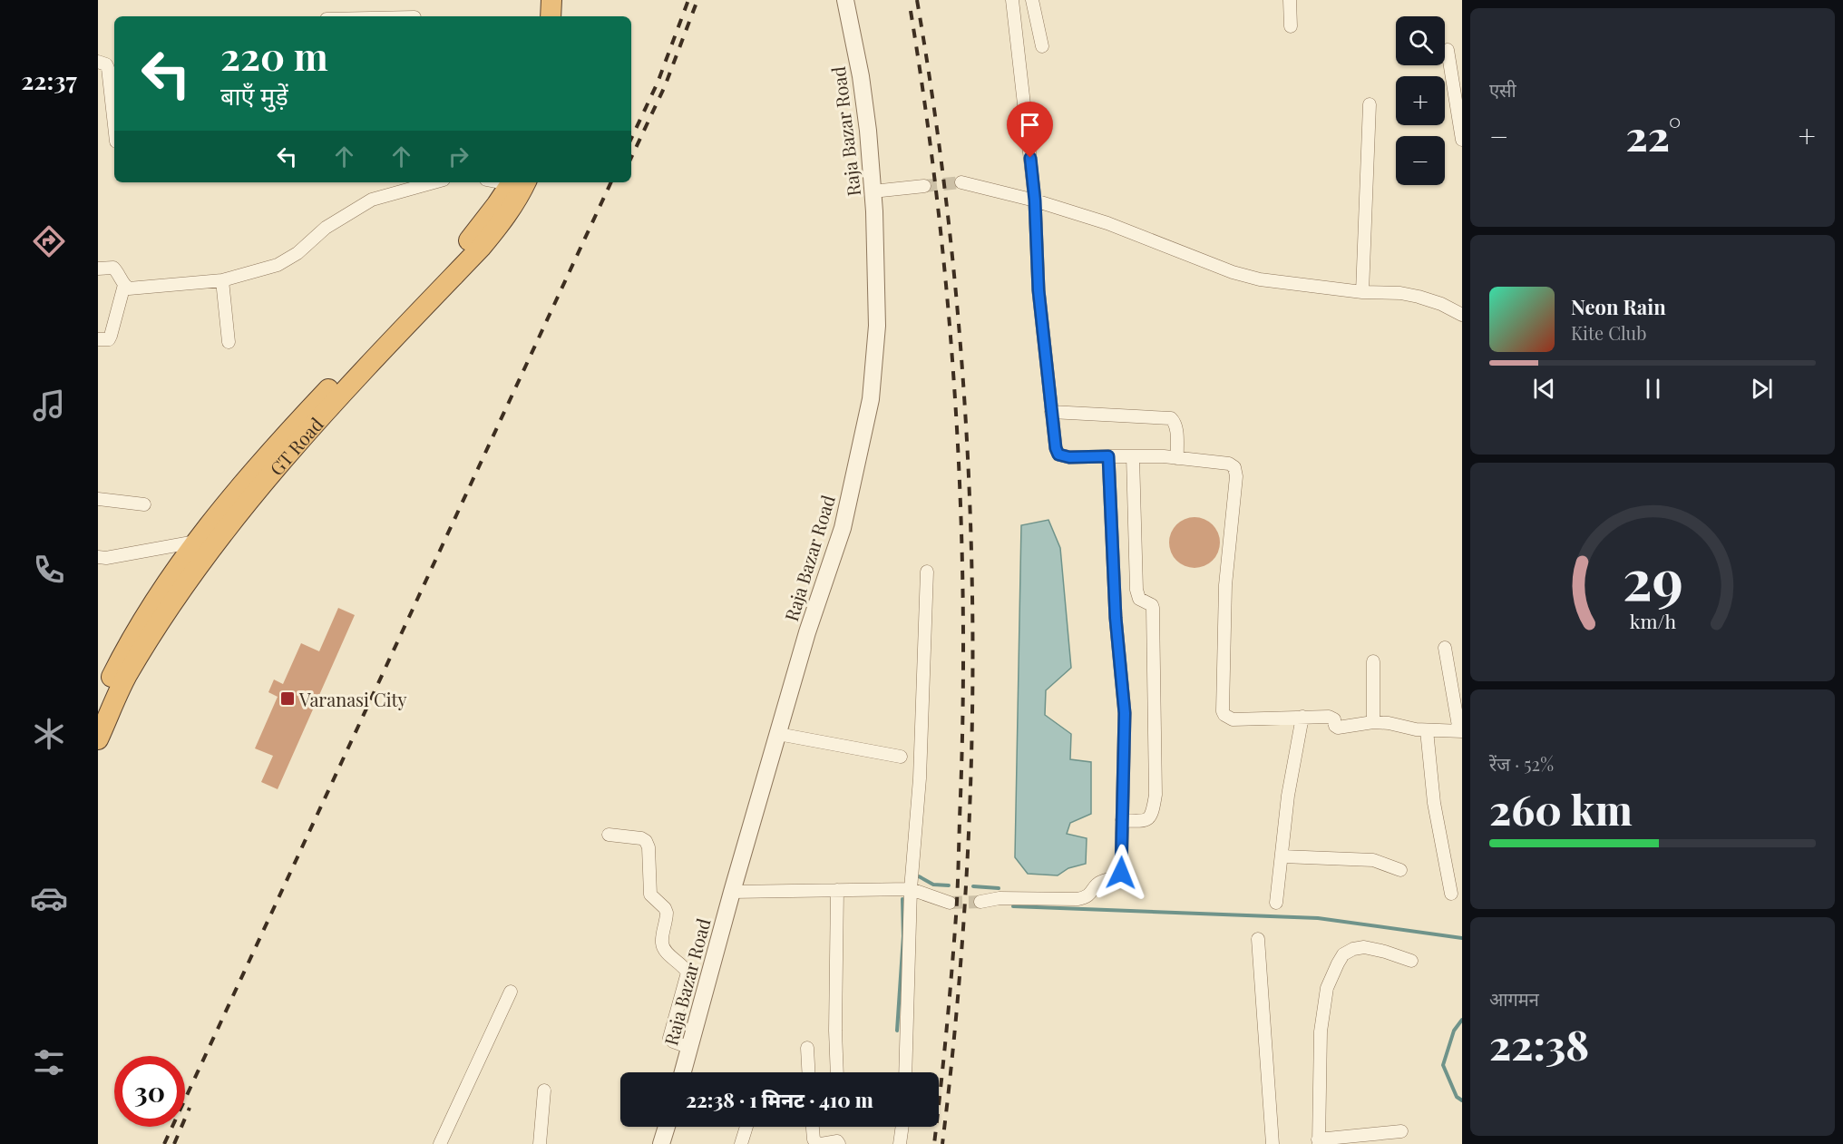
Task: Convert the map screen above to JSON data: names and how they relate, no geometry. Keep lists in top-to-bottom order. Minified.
{"streets":{"highway":["GT Road"],"street":["Raja Bazar Road"]},"places":{"transit":["Varanasi City"]},"page":{"tabs":"22:37","tile":["एसी",["रेंज · 52%","260 km"],["आगमन","22:38"]],"map_buttons":["+","−"],"turn":["220 m","बाएँ मुड़ें"],"heat":["−","22°","+"],"song":["Neon Rain","Kite Club"],"limit":"30","trip":"22:38 · 1 मिनट · 410 m","gauge":["29","km/h"]}}
